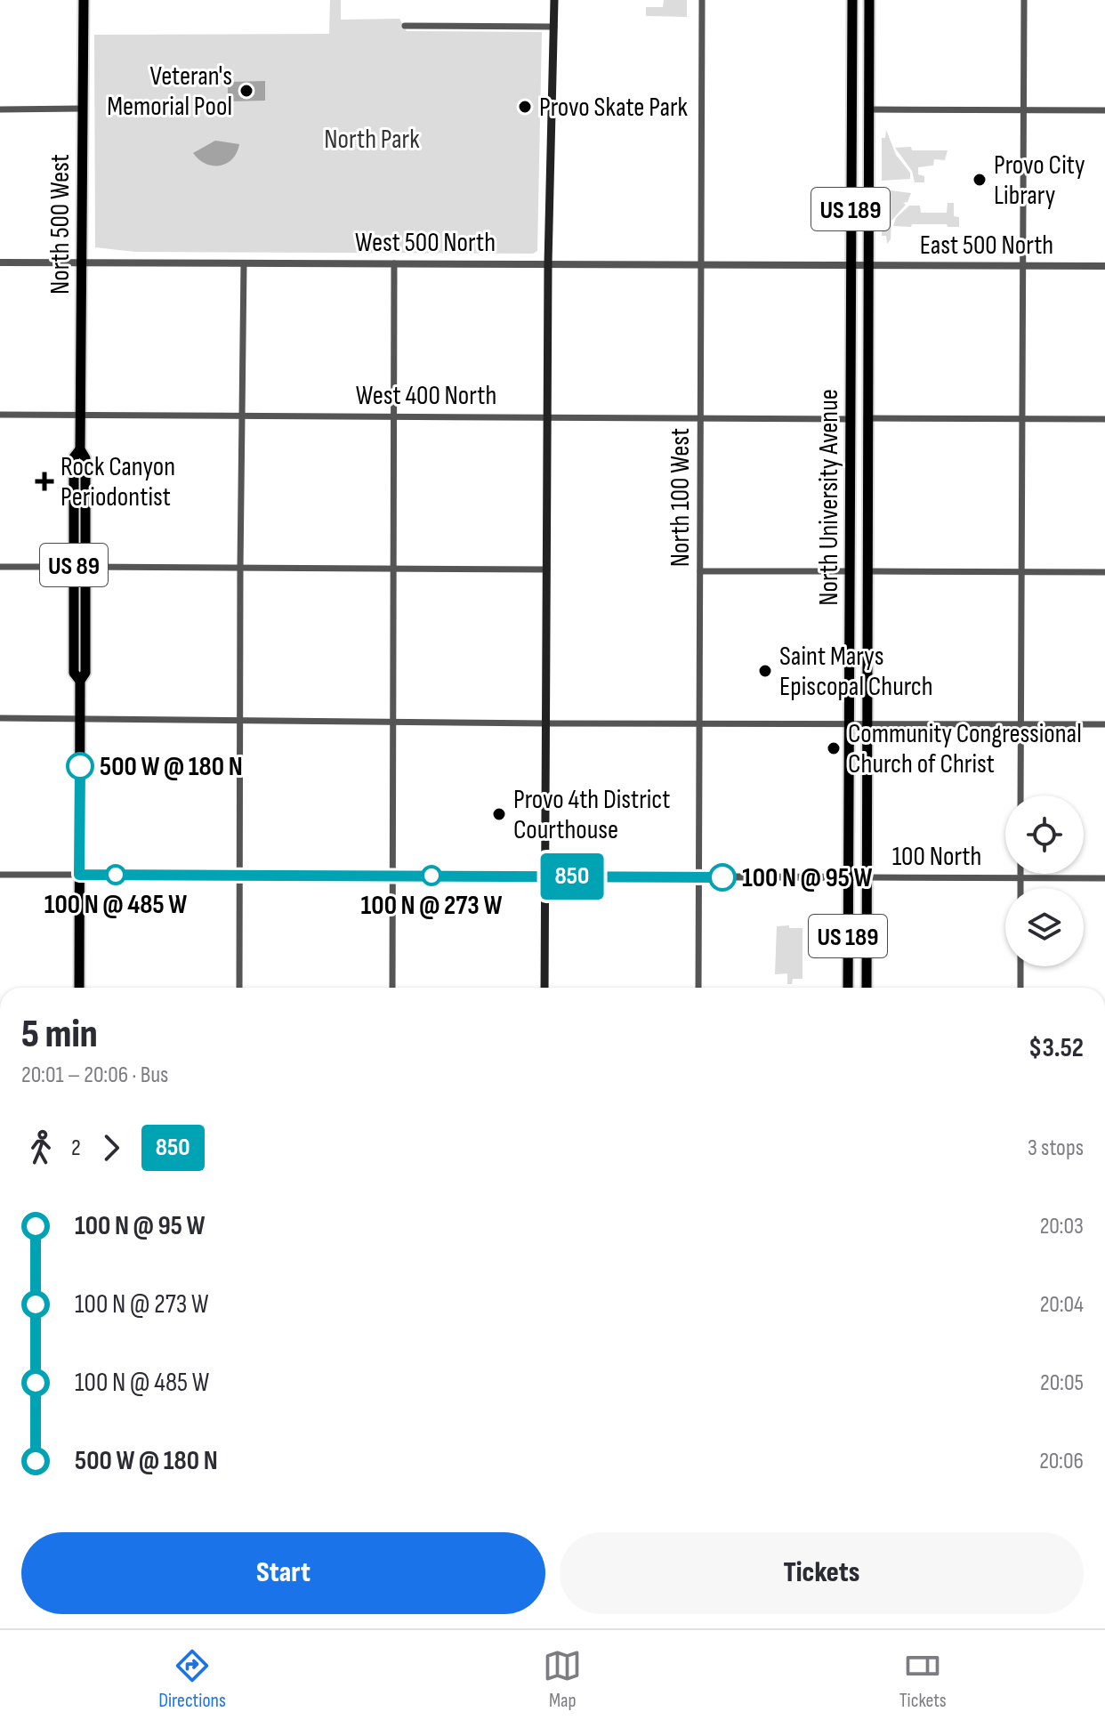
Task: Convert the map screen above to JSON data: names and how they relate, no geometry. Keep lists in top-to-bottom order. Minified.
{"streets":{"main road":["US 189","North 500 West","North University Avenue","US 89"],"street":["West 500 North","East 500 North","West 400 North","North 100 West","100 North"]},"crossings":[["North 500 West","West 500 North"],["North 500 West","West 400 North"],["North 500 West","100 North"],["West 500 North","East 500 North"],["West 500 North","North 100 West"],["West 500 North","North University Avenue"],["East 500 North","North University Avenue"],["West 400 North","North 100 West"],["West 400 North","North University Avenue"],["North 100 West","100 North"],["North University Avenue","100 North"]],"parks":["North Park"],"places":{"other":["Veteran's Memorial Pool","Provo Skate Park","Provo City Library","Saint Marys Episcopal Church","Community Congressional Church of Christ","500 W @ 180 N","Provo 4th District Courthouse","100 N @ 485 W","100 N @ 273 W","100 N @ 95 W"],"health":["Rock Canyon Periodontist"]},"lines":["bus line 850"],"page":{"on_map":"850","heading":["5 min","20:01 – 20:06 · Bus","$3.52"],"legs":["2","850","3 stops"],"list":[{"name":"100 N @ 95 W","value":"20:03"},{"name":"100 N @ 273 W","value":"20:04"},{"name":"100 N @ 485 W","value":"20:05"},{"name":"500 W @ 180 N","value":"20:06"}],"buttons":["Start","Tickets"],"tabs":["Directions","Map","Tickets"]}}
